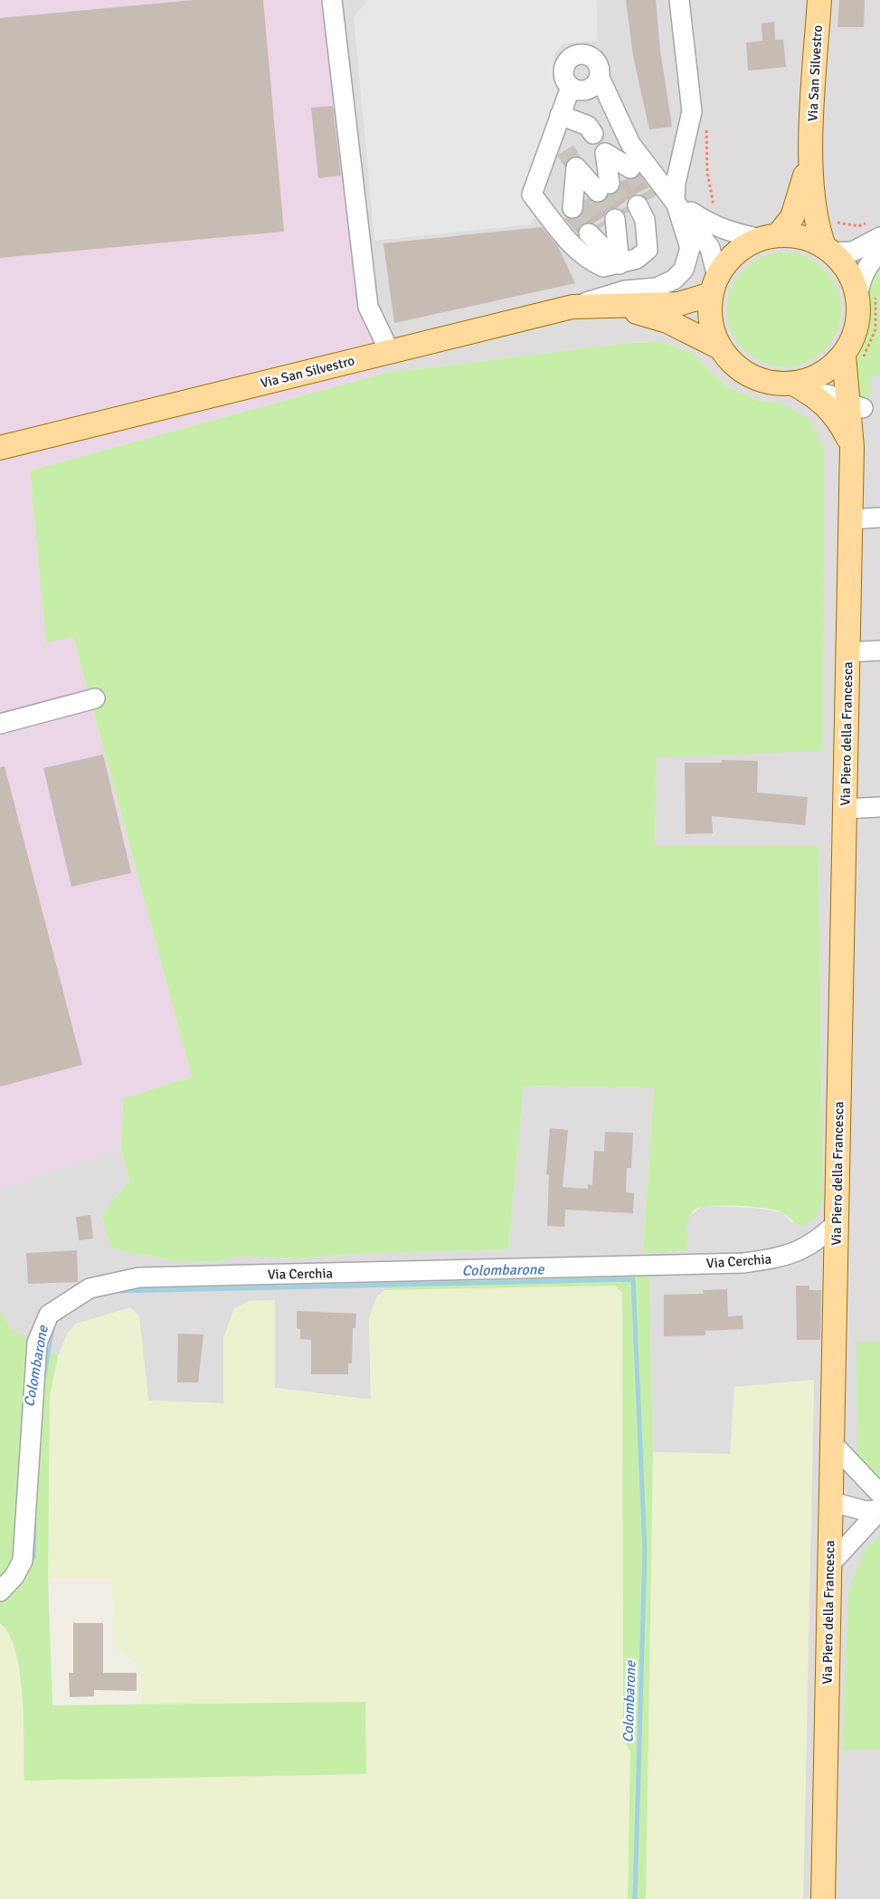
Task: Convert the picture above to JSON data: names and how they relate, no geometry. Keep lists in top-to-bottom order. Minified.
{"streets":{"main road":["Via San Silvestro","Via Piero della Francesca"],"street":["Via Cerchia"]},"crossings":[["Via San Silvestro","Via Piero della Francesca"],["Via Piero della Francesca","Via Cerchia"]],"water":["Colombarone"]}
